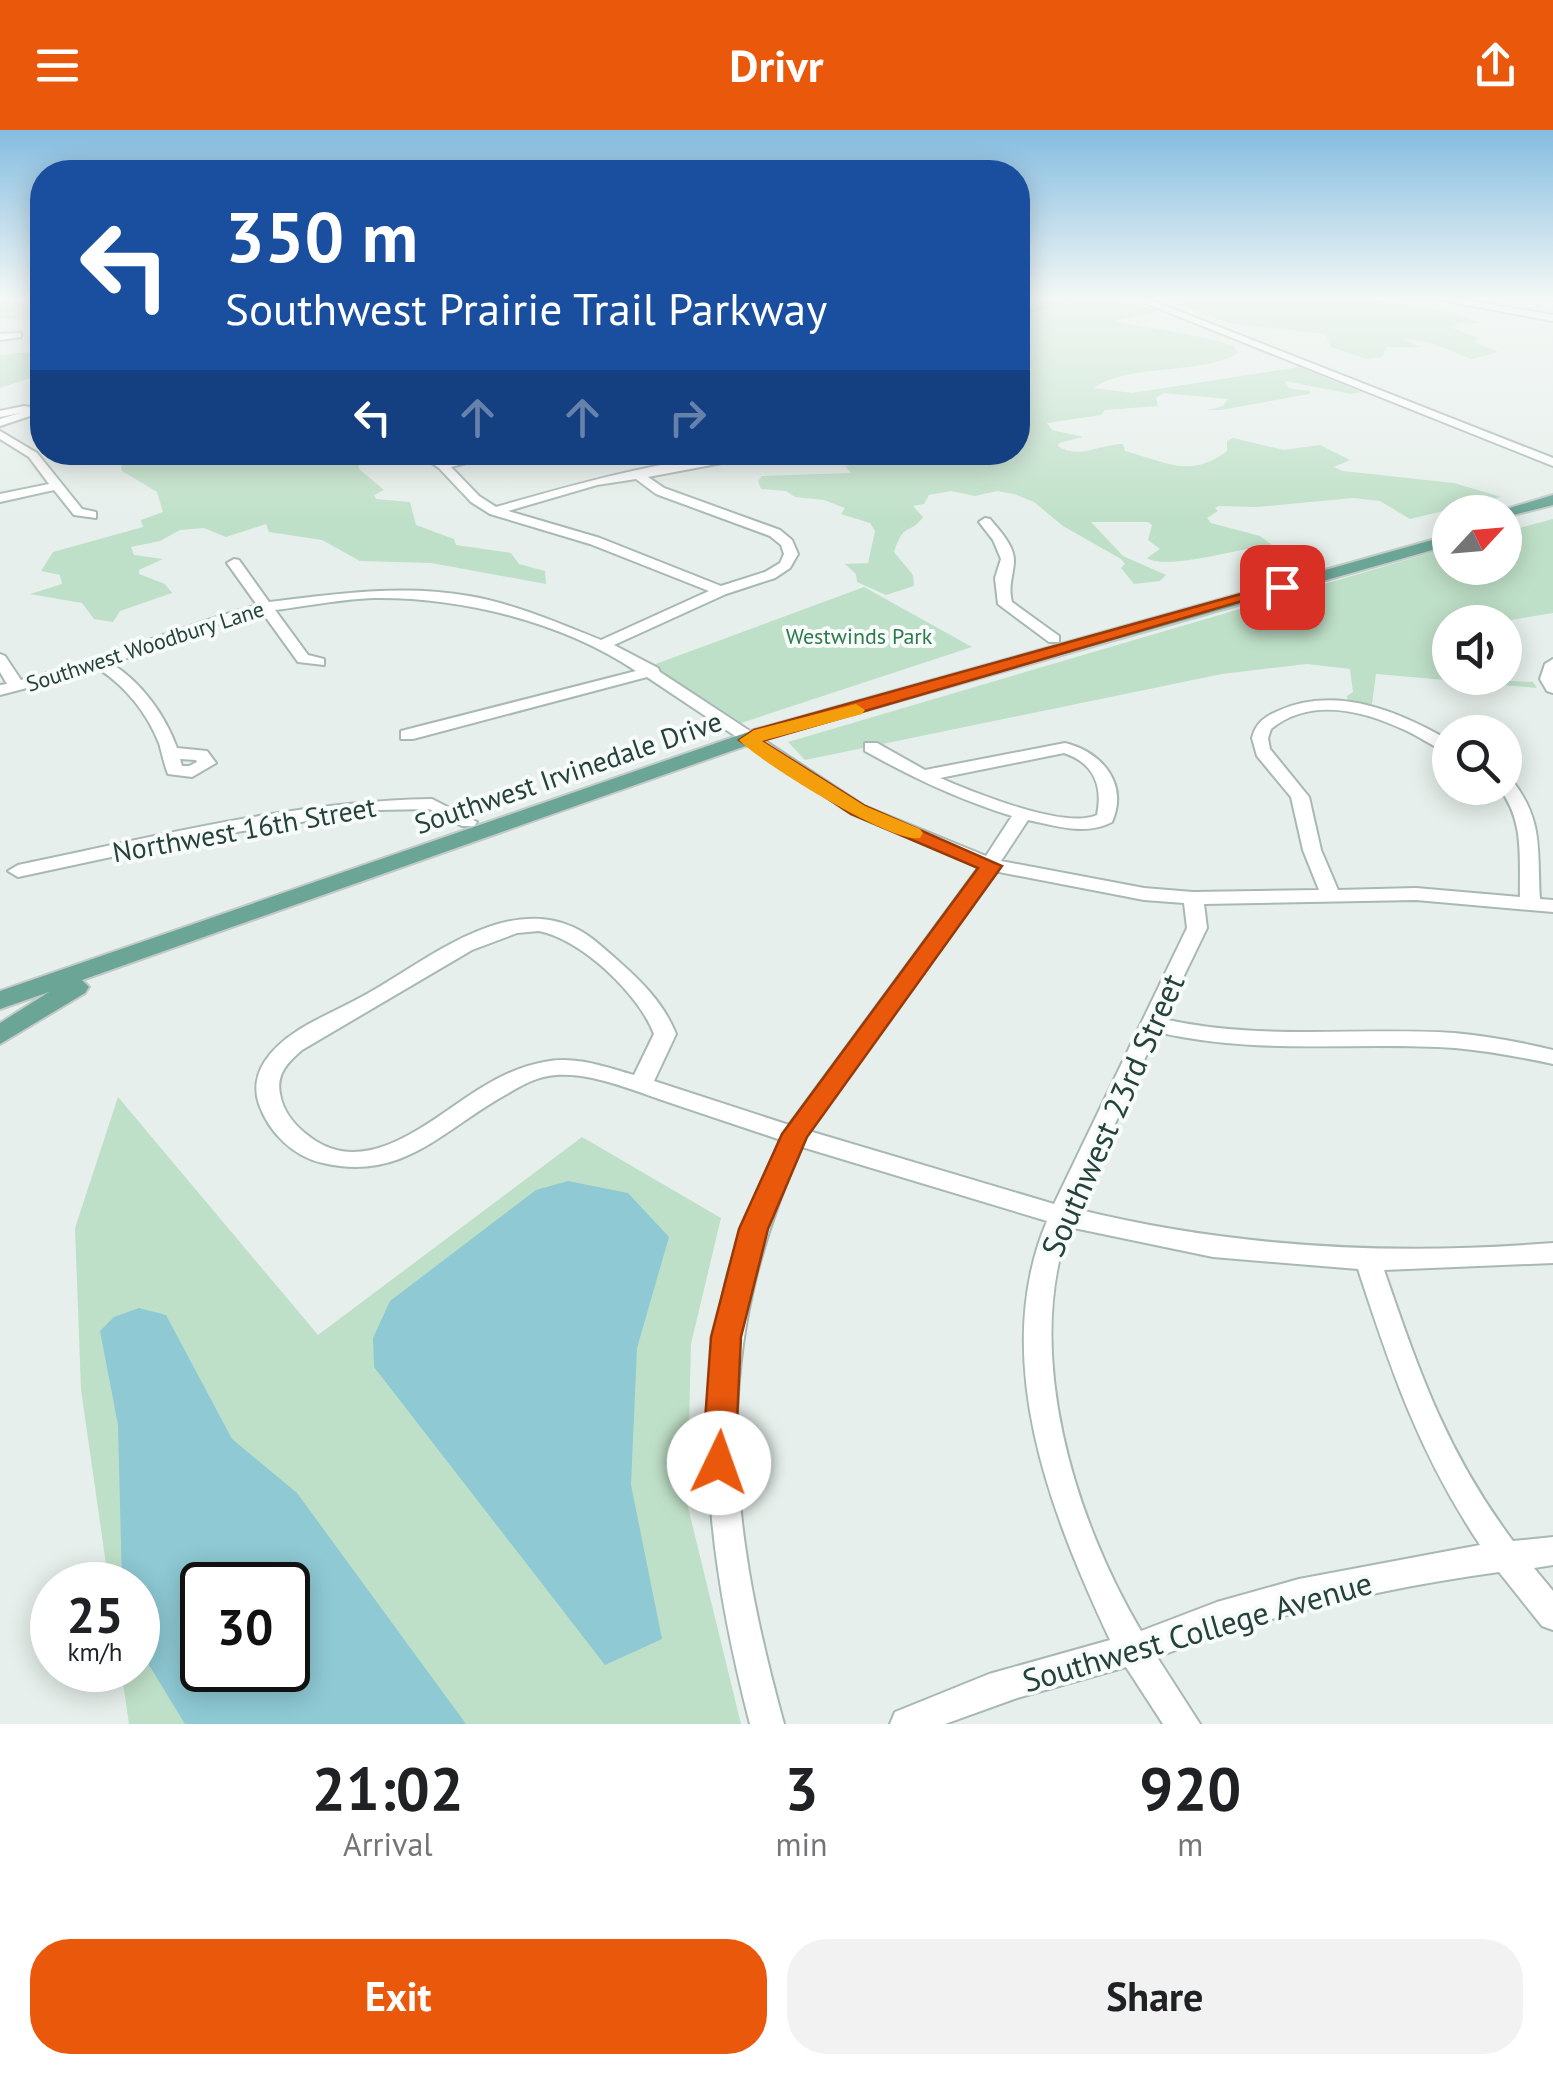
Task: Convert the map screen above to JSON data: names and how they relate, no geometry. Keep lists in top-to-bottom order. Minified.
{"streets":{"main road":["Southwest Irvinedale Drive"],"street":["Southwest Woodbury Lane","Northwest 16th Street","Southwest 23rd Street","Southwest College Avenue"]},"crossings":[["Southwest Woodbury Lane","Southwest Irvinedale Drive"],["Southwest Woodbury Lane","Southwest 23rd Street"],["Southwest Irvinedale Drive","Northwest 16th Street"],["Southwest 23rd Street","Southwest College Avenue"]],"parks":["Westwinds Park"],"north":"top right","page":{"header":"Drivr","turn":["350 m","Southwest Prairie Trail Parkway"],"speed":"25 km/h","limit":"30","eta":["21:02","Arrival","3","min","920","m"],"buttons":["Exit","Share"]}}
